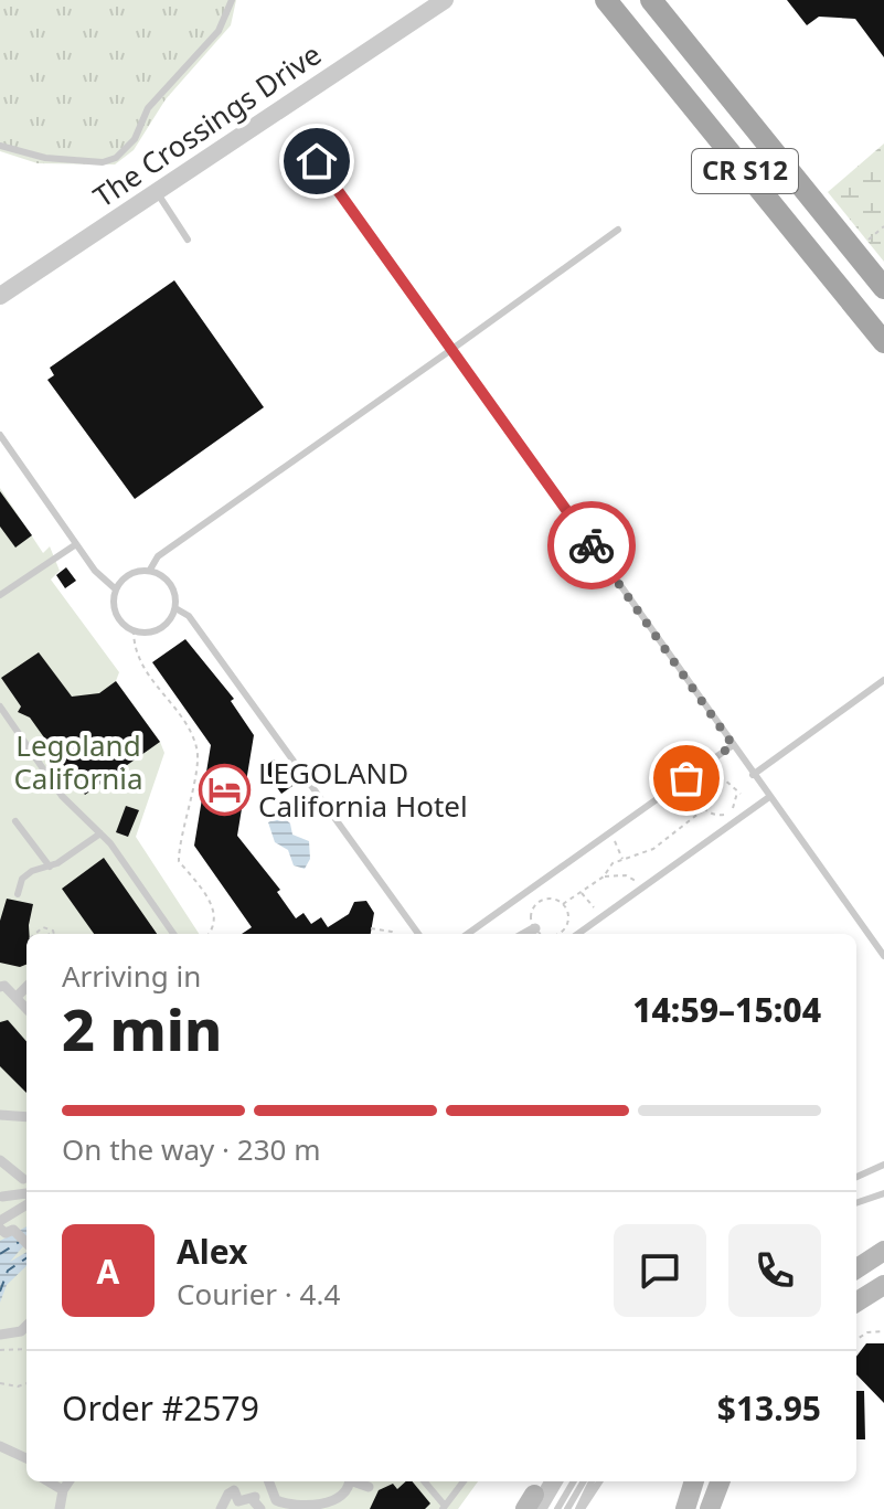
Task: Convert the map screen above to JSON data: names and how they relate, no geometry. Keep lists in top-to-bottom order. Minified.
{"streets":{"main road":["CR S12"],"street":["The Crossings Drive"]},"parks":["Legoland California"],"places":{"hotel":["LEGOLAND California Hotel"]},"page":{"heading":["2 min","Arriving in","14:59–15:04"],"panel":["Alex","Courier · 4.4","Order #2579","$13.95"],"bar":"On the way · 230 m","round":"A"}}
